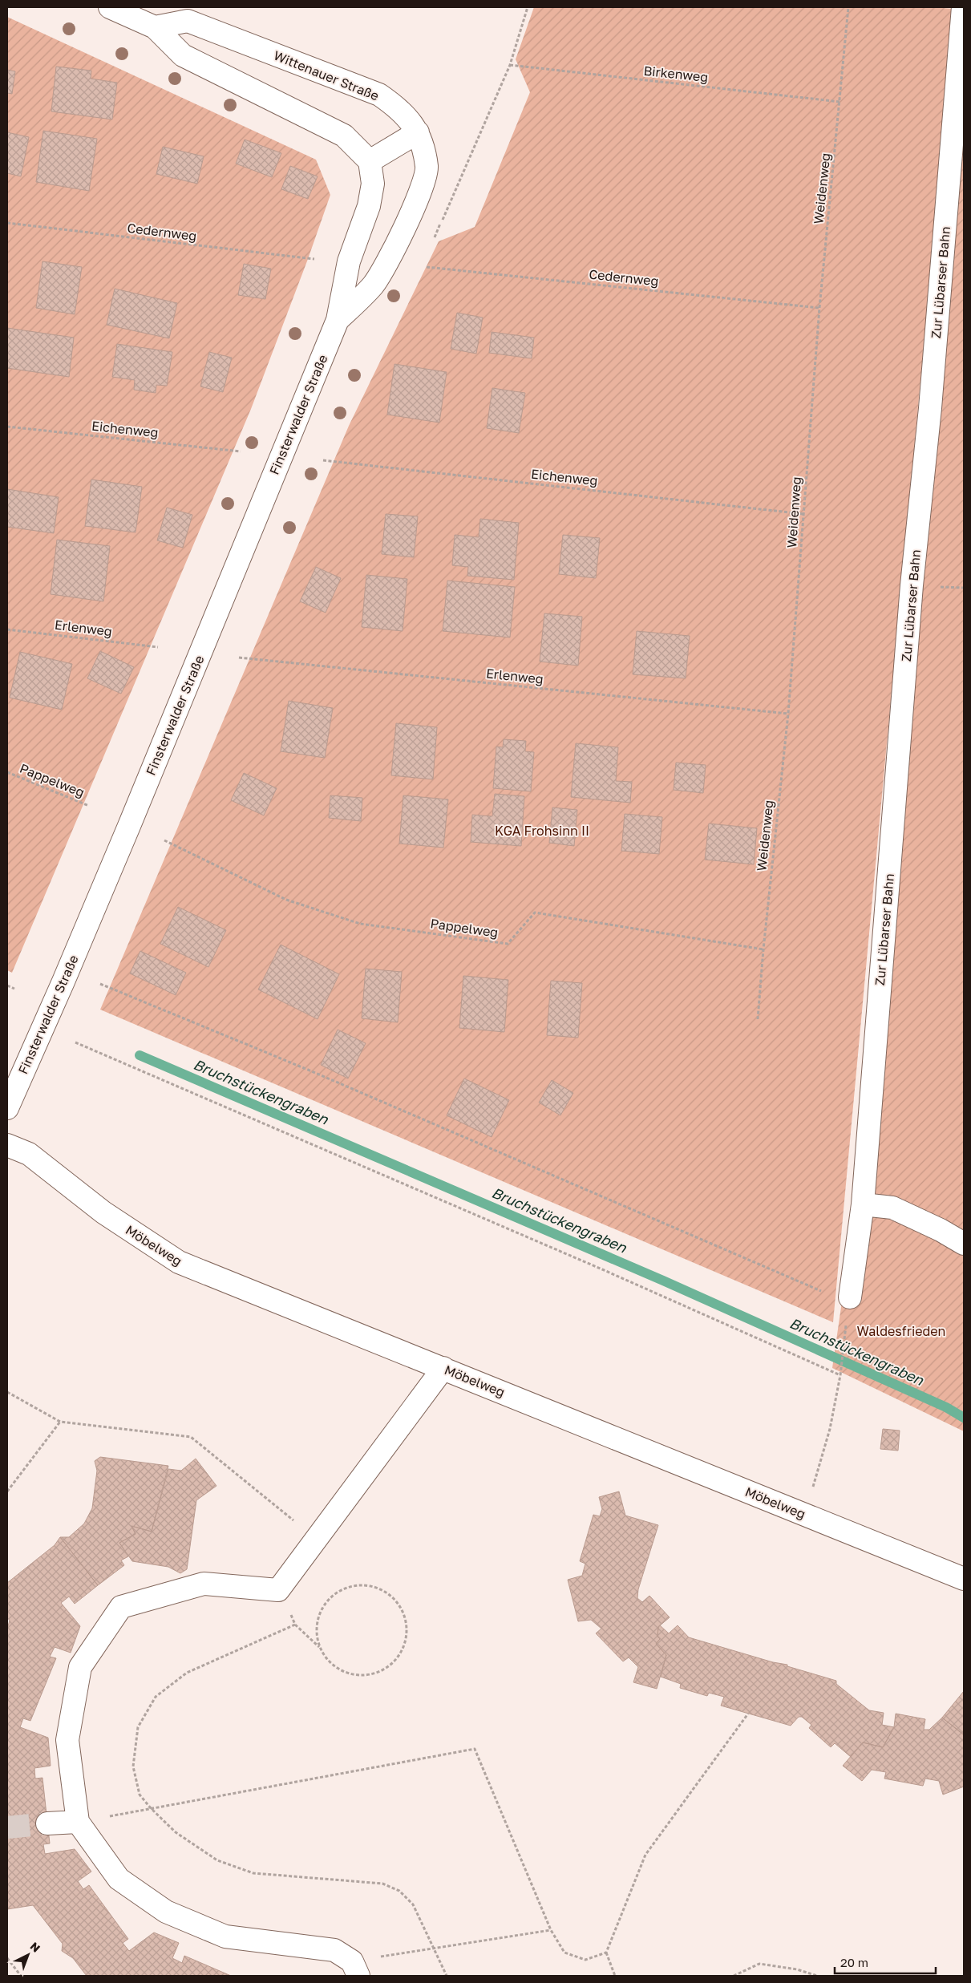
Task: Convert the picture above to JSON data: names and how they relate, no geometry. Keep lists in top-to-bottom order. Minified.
{"streets":{"street":["Wittenauer Straße","Zur Lübarser Bahn","Finsterwalder Straße","Möbelweg"],"path":["Birkenweg","Weidenweg","Cedernweg","Eichenweg","Erlenweg","Pappelweg"]},"crossings":[["Birkenweg","Weidenweg"],["Wittenauer Straße","Finsterwalder Straße"],["Weidenweg","Cedernweg"],["Weidenweg","Eichenweg"],["Weidenweg","Erlenweg"],["Weidenweg","Pappelweg"]],"water":["Bruchstückengraben"],"parks":["KGA Frohsinn II","Waldesfrieden"],"scale_bar":"20 m","north":"top right"}
